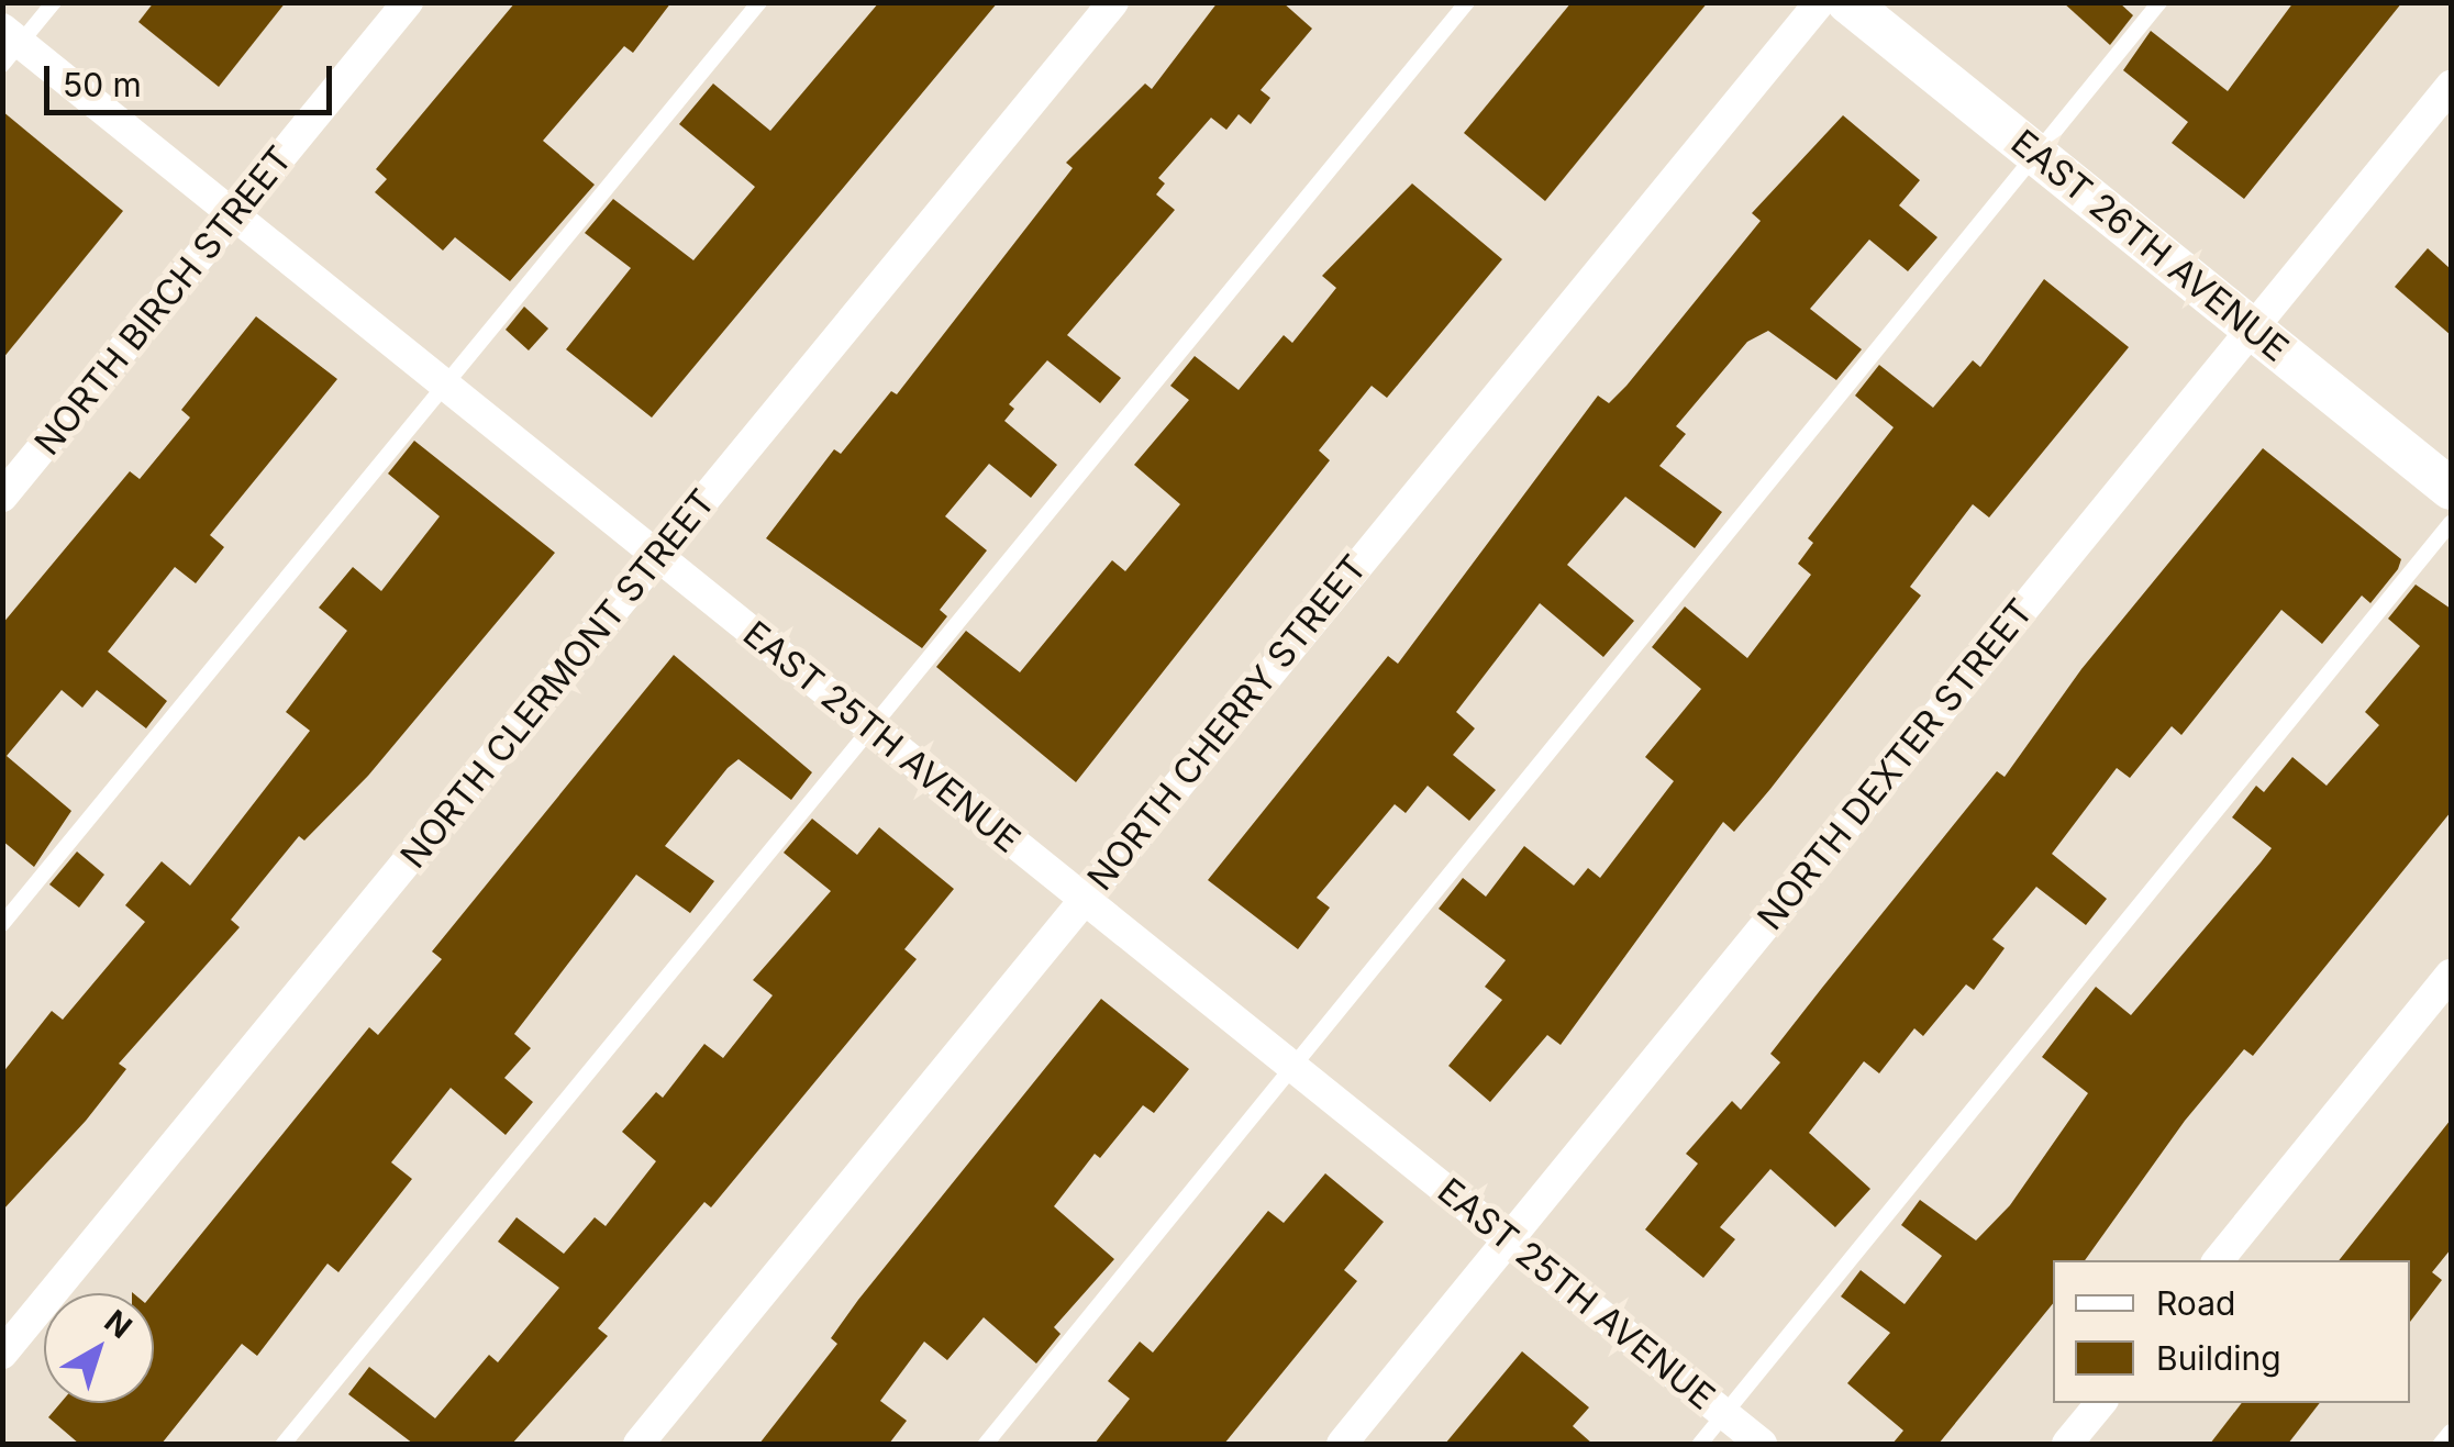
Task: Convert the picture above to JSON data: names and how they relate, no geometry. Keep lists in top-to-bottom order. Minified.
{"streets":{"street":["EAST 26TH AVENUE","NORTH BIRCH STREET","NORTH CLERMONT STREET","NORTH CHERRY STREET","EAST 25TH AVENUE","NORTH DEXTER STREET"]},"crossings":[["EAST 26TH AVENUE","NORTH DEXTER STREET"],["NORTH BIRCH STREET","EAST 25TH AVENUE"],["NORTH CLERMONT STREET","EAST 25TH AVENUE"],["NORTH CHERRY STREET","EAST 25TH AVENUE"],["EAST 25TH AVENUE","NORTH DEXTER STREET"]],"legend":["Road","Building"],"scale_bar":"50 m","north":"top right"}
